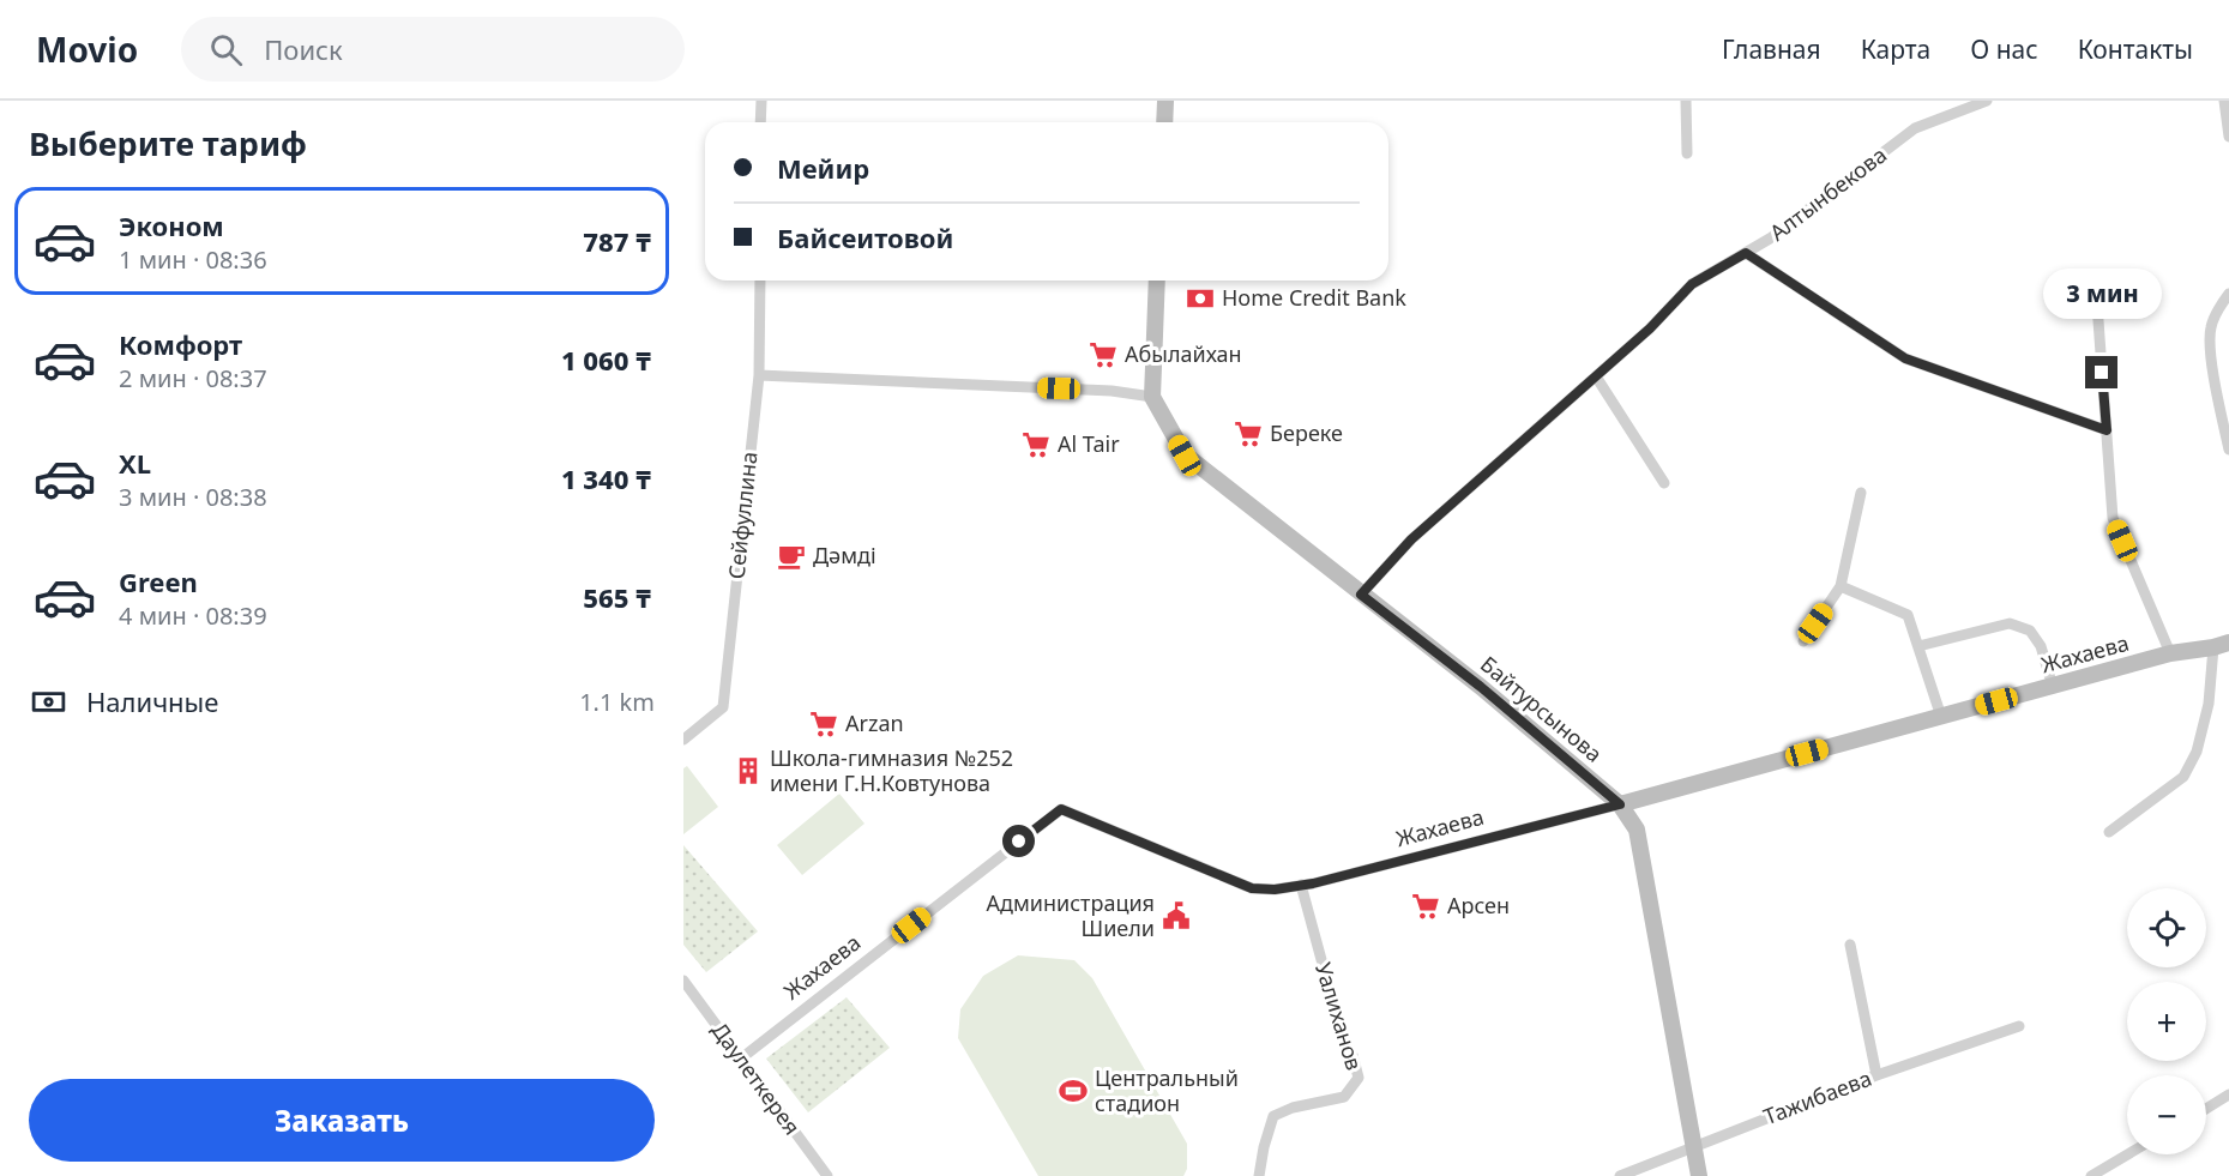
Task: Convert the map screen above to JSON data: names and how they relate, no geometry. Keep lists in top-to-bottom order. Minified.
{"streets":{"main road":["Жахаева","Байтурсынова"],"street":["Алтынбекова","Сейфуллина","Уалиханов","Даулеткерея","Тажибаева"]},"crossings":[["Алтынбекова","Байтурсынова"],["Жахаева","Байтурсынова"],["Жахаева","Уалиханов"],["Жахаева","Даулеткерея"],["Байтурсынова","Тажибаева"]],"places":{"bank":["Home Credit Bank"],"supermarket":["Абылайхан","Береке","Al Tair","Arzan","Арсен"],"cafe":["Дәмді"],"building":["Школа-гимназия №252 имени Г.Н.Ковтунова"],"public building":["Администрация Шиели"],"sports":["Центральный стадион"]},"page":{"header":"Movio","search":"Поиск","nav":["Главная","Карта","О нас","Контакты"],"heading":"Выберите тариф","banner":["Мейир","Байсеитовой"],"list":[{"name":"Эконом","note":"1 мин · 08:36","value":"787 ₸"},{"name":"Комфорт","note":"2 мин · 08:37","value":"1 060 ₸"},{"name":"XL","note":"3 мин · 08:38","value":"1 340 ₸"},{"name":"Green","note":"4 мин · 08:39","value":"565 ₸"}],"bubble":"3 мин","pay":["Наличные","1.1 km"],"map_buttons":["+","−"],"buttons":"Заказать"}}
